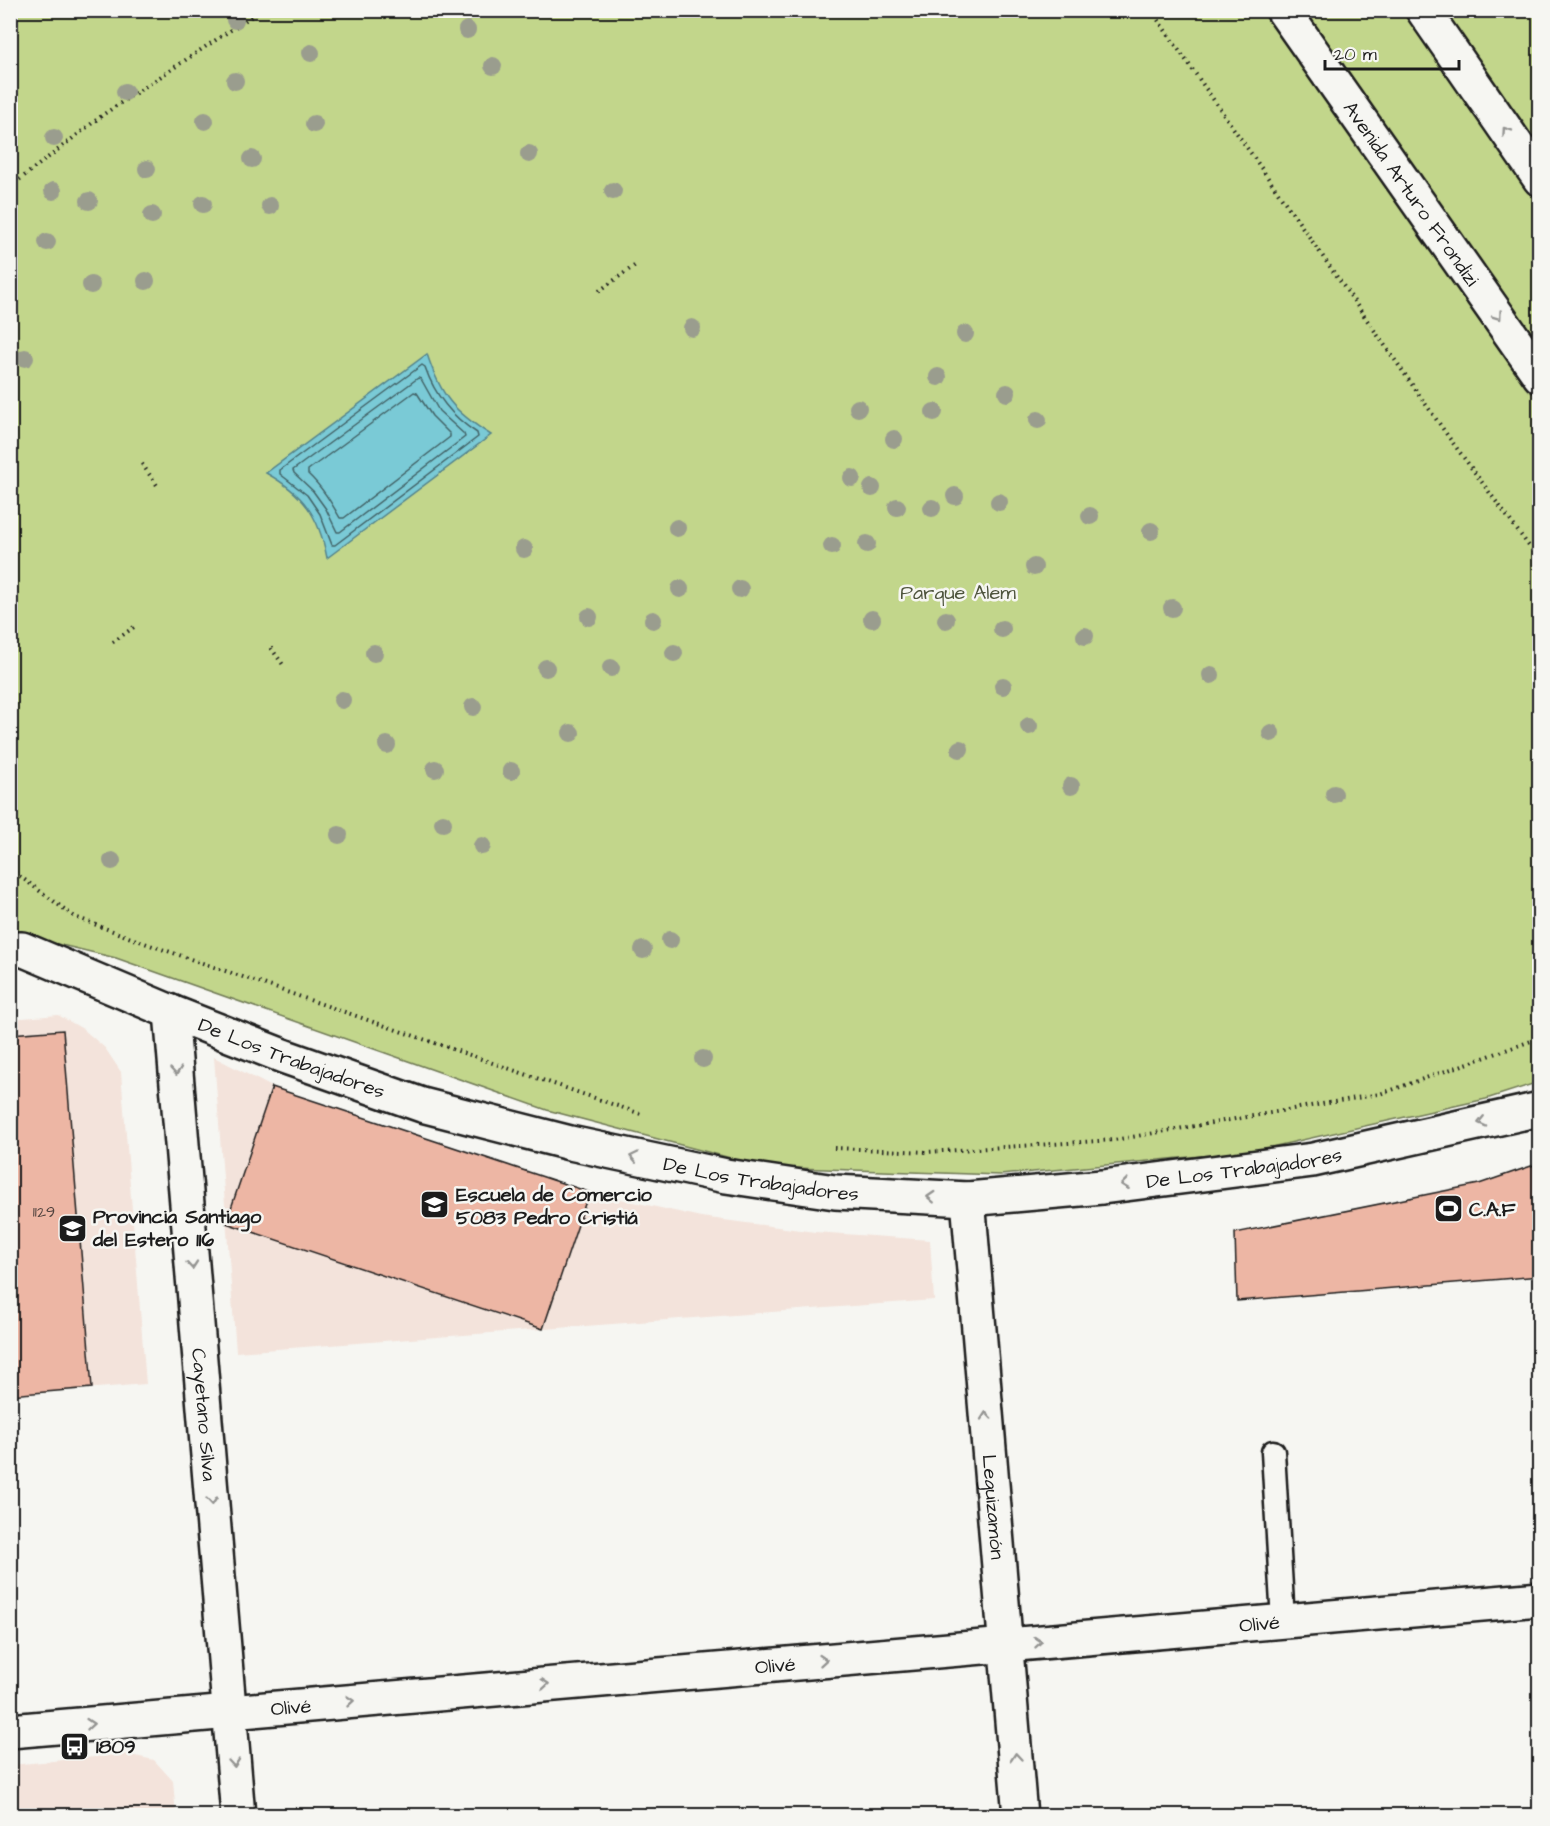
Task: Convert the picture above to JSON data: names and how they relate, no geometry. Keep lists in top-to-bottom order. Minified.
{"streets":{"street":["Avenida Arturo Frondizi","De Los Trabajadores","Cayetano Silva","Leguizamón","Olivé"]},"crossings":[["De Los Trabajadores","Cayetano Silva"],["De Los Trabajadores","Leguizamón"],["Cayetano Silva","Olivé"],["Leguizamón","Olivé"]],"one_way":["De Los Trabajadores","Cayetano Silva","Leguizamón","Olivé"],"parks":["Parque Alem"],"places":{"school or university":["Escuela de Comercio 5083 Pedro Cristiá","Provincia Santiago del Estero 116"],"sports":["C.A.F"],"bus stop":["1809"]},"house_numbers":["1129"],"scale_bar":"20 m"}
